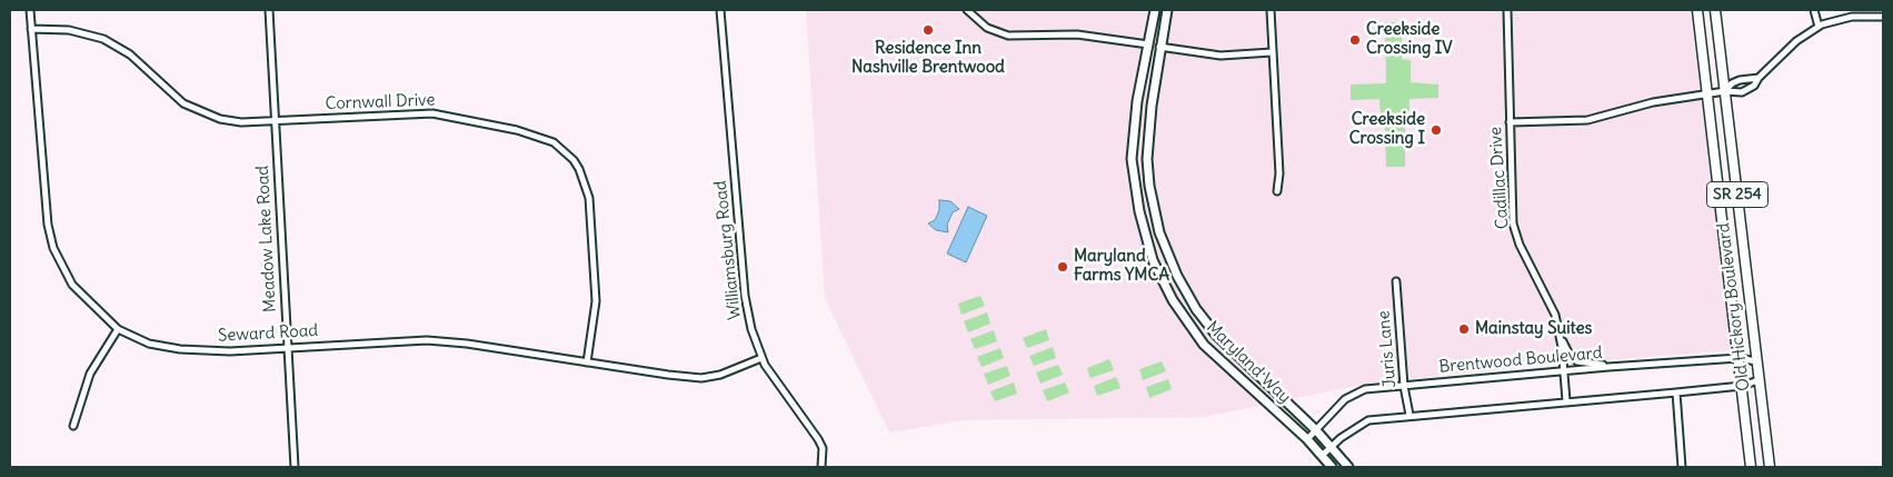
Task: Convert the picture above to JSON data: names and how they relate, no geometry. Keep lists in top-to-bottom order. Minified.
{"streets":{"main road":["SR 254","Old Hickory Boulevard","Maryland Way"],"street":["Cornwall Drive","Cadillac Drive","Meadow Lake Road","Williamsburg Road","Seward Road","Juris Lane","Brentwood Boulevard"]},"crossings":[["Cornwall Drive","Meadow Lake Road"],["Cornwall Drive","Seward Road"],["Cadillac Drive","Brentwood Boulevard"],["Meadow Lake Road","Seward Road"],["Williamsburg Road","Seward Road"],["Old Hickory Boulevard","Brentwood Boulevard"],["Juris Lane","Brentwood Boulevard"],["Brentwood Boulevard","Maryland Way"]],"places":["Residence Inn Nashville Brentwood","Creekside Crossing IV","Creekside Crossing I","Maryland Farms YMCA","Mainstay Suites"]}
